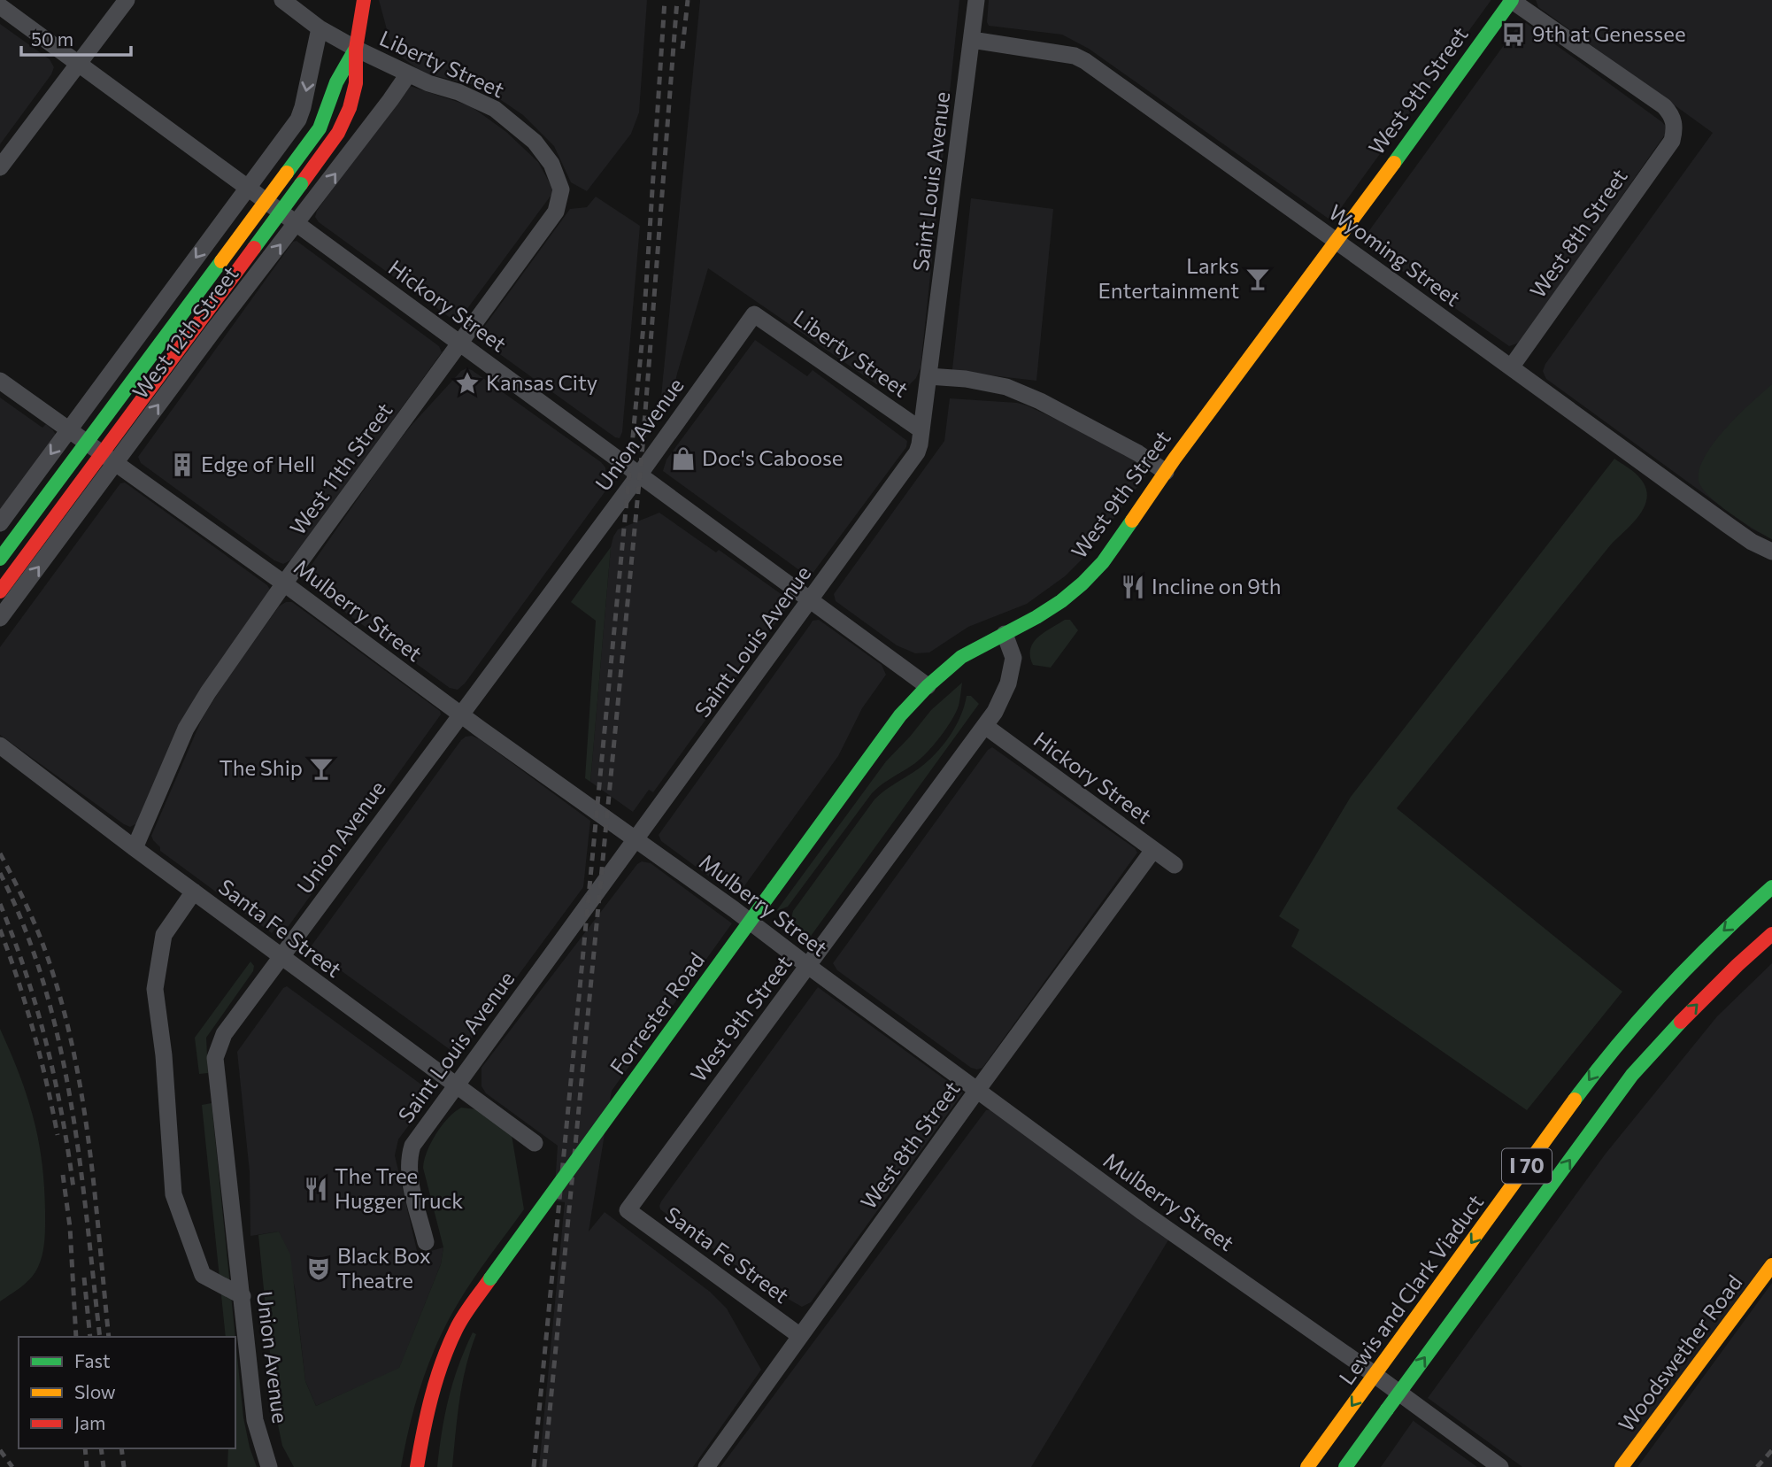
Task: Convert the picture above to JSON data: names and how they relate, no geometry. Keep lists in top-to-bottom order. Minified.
{"streets":{"main road":["West 9th Street","West 12th Street","Forrester Road","I 70","Lewis and Clark Viaduct","Woodswether Road"],"street":["Liberty Street","Saint Louis Avenue","West 8th Street","Wyoming Street","Hickory Street","Union Avenue","West 11th Street","Mulberry Street","Santa Fe Street"]},"crossings":[["Liberty Street","West 9th Street"],["Liberty Street","Saint Louis Avenue"],["Liberty Street","West 12th Street"],["Liberty Street","Union Avenue"],["Liberty Street","West 11th Street"],["West 9th Street","West 8th Street"],["West 9th Street","Wyoming Street"],["West 9th Street","Hickory Street"],["West 9th Street","Mulberry Street"],["West 9th Street","Santa Fe Street"],["West 9th Street","Forrester Road"],["Saint Louis Avenue","Wyoming Street"],["Saint Louis Avenue","Hickory Street"],["Saint Louis Avenue","Mulberry Street"],["Saint Louis Avenue","Santa Fe Street"],["West 8th Street","Wyoming Street"],["West 8th Street","Hickory Street"],["West 8th Street","Mulberry Street"],["West 8th Street","Santa Fe Street"],["Hickory Street","West 12th Street"],["Hickory Street","Union Avenue"],["Hickory Street","West 11th Street"],["Hickory Street","Forrester Road"],["West 12th Street","Mulberry Street"],["Union Avenue","Mulberry Street"],["Union Avenue","Santa Fe Street"],["West 11th Street","Mulberry Street"],["West 11th Street","Santa Fe Street"]],"places":{"bus stop":["9th at Genessee"],"bar":["Larks Entertainment","The Ship"],"place":["Kansas City"],"shop":["Doc's Caboose"],"building":["Edge of Hell"],"restaurant":["Incline on 9th","The Tree Hugger Truck"],"theatre":["Black Box Theatre"]},"legend":["Fast","Slow","Jam"],"scale_bar":"50 m"}
